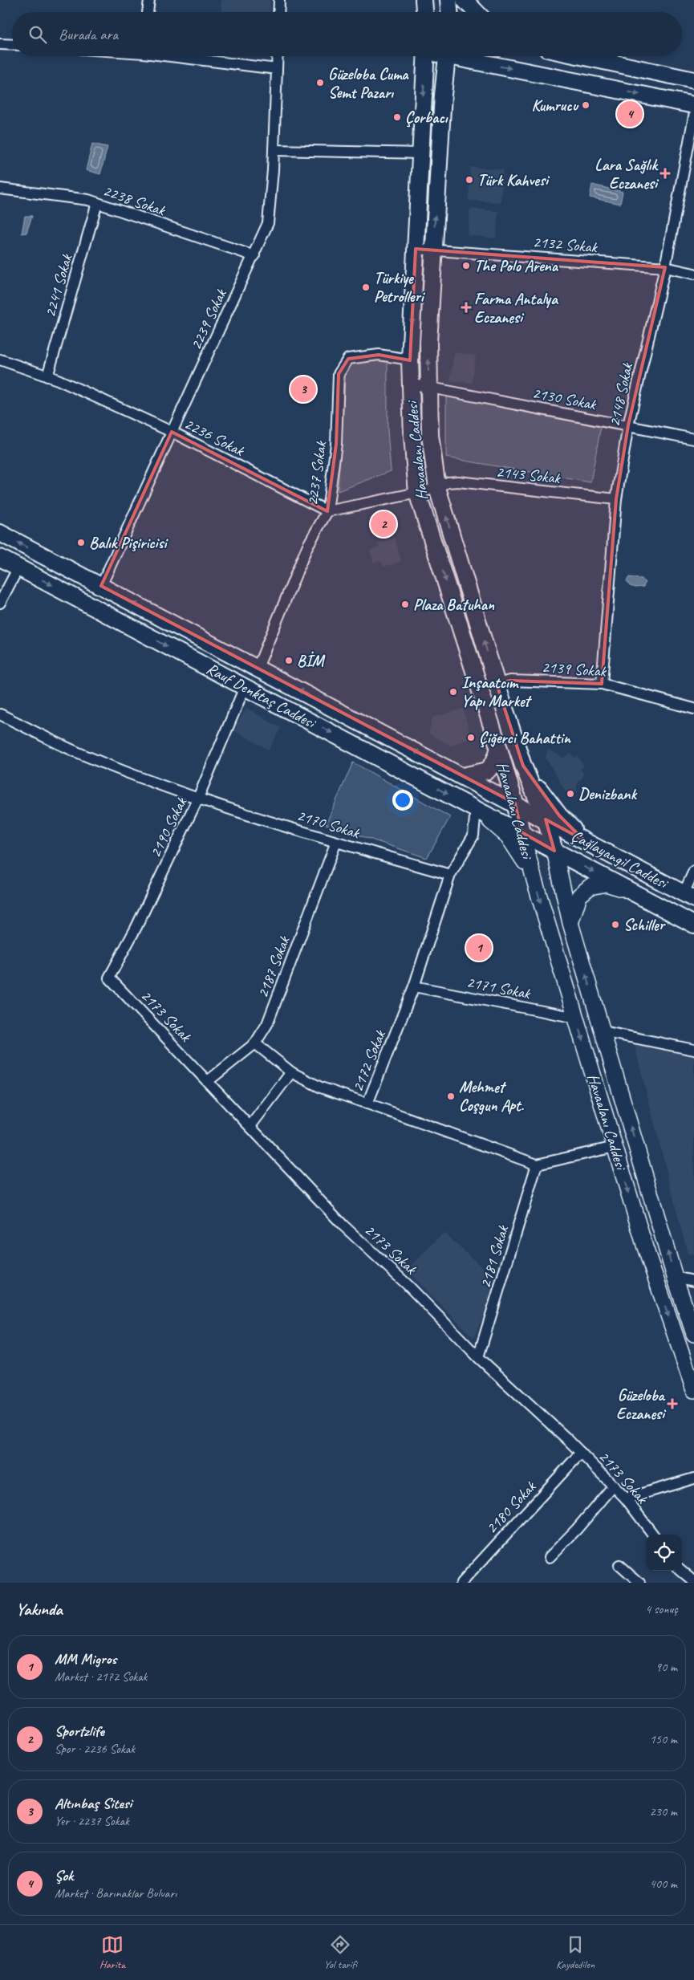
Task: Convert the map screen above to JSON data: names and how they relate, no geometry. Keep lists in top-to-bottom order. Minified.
{"streets":{"main road":["Havaalanı Caddesi","Rauf Denktaş Caddesi","Çağlayangil Caddesi"],"street":["2238 Sokak","2132 Sokak","2241 Sokak","2239 Sokak","2148 Sokak","2130 Sokak","2236 Sokak","2237 Sokak","2143 Sokak","2139 Sokak","2170 Sokak","2190 Sokak","2187 Sokak","2171 Sokak","2173 Sokak","2172 Sokak","2181 Sokak","2180 Sokak"]},"crossings":[["2238 Sokak","2241 Sokak"],["2238 Sokak","2239 Sokak"],["2132 Sokak","2148 Sokak"],["2132 Sokak","Havaalanı Caddesi"],["2241 Sokak","2236 Sokak"],["2239 Sokak","2236 Sokak"],["2239 Sokak","Rauf Denktaş Caddesi"],["2148 Sokak","2130 Sokak"],["2148 Sokak","2143 Sokak"],["2148 Sokak","2139 Sokak"],["2130 Sokak","Havaalanı Caddesi"],["2236 Sokak","2237 Sokak"],["Havaalanı Caddesi","2237 Sokak"],["Havaalanı Caddesi","2143 Sokak"],["Havaalanı Caddesi","2139 Sokak"],["Havaalanı Caddesi","Rauf Denktaş Caddesi"],["Havaalanı Caddesi","Çağlayangil Caddesi"],["Havaalanı Caddesi","2171 Sokak"],["2237 Sokak","Rauf Denktaş Caddesi"],["Rauf Denktaş Caddesi","2190 Sokak"],["Rauf Denktaş Caddesi","Çağlayangil Caddesi"],["Rauf Denktaş Caddesi","2172 Sokak"],["2170 Sokak","2190 Sokak"],["2170 Sokak","2187 Sokak"],["2170 Sokak","2172 Sokak"],["2190 Sokak","2173 Sokak"],["2187 Sokak","2173 Sokak"],["2171 Sokak","2172 Sokak"],["2173 Sokak","2181 Sokak"],["2173 Sokak","2180 Sokak"],["2172 Sokak","2181 Sokak"]],"places":{"other":["Güzeloba Cuma Semt Pazarı","Kumrucu","Çorbacı","Türk Kahvesi","The Polo Arena","Türkiye Petrolleri","Balık Pişiricisi","Plaza Batuhan","BİM","Inşaatcım Yapı Market","Çiğerci Bahattin","Denizbank","Schiller","Mehmet Coşgun Apt."],"health":["Lara Sağlık Eczanesi","Farma Antalya Eczanesi","Güzeloba Eczanesi"]},"page":{"search":"Burada ara","pins":["4","3","2","1"],"heading":["Yakında","4 sonuç"],"list":[{"mark":"1","name":"MM Migros","note":"Market · 2172 Sokak","value":"90 m"},{"mark":"2","name":"Sportzlife","note":"Spor · 2236 Sokak","value":"150 m"},{"mark":"3","name":"Altınbaş Sitesi","note":"Yer · 2237 Sokak","value":"230 m"},{"mark":"4","name":"Şok","note":"Market · Barınaklar Bulvarı","value":"400 m"}],"nav":["Harita","Yol tarifi","Kaydedilen"]}}
